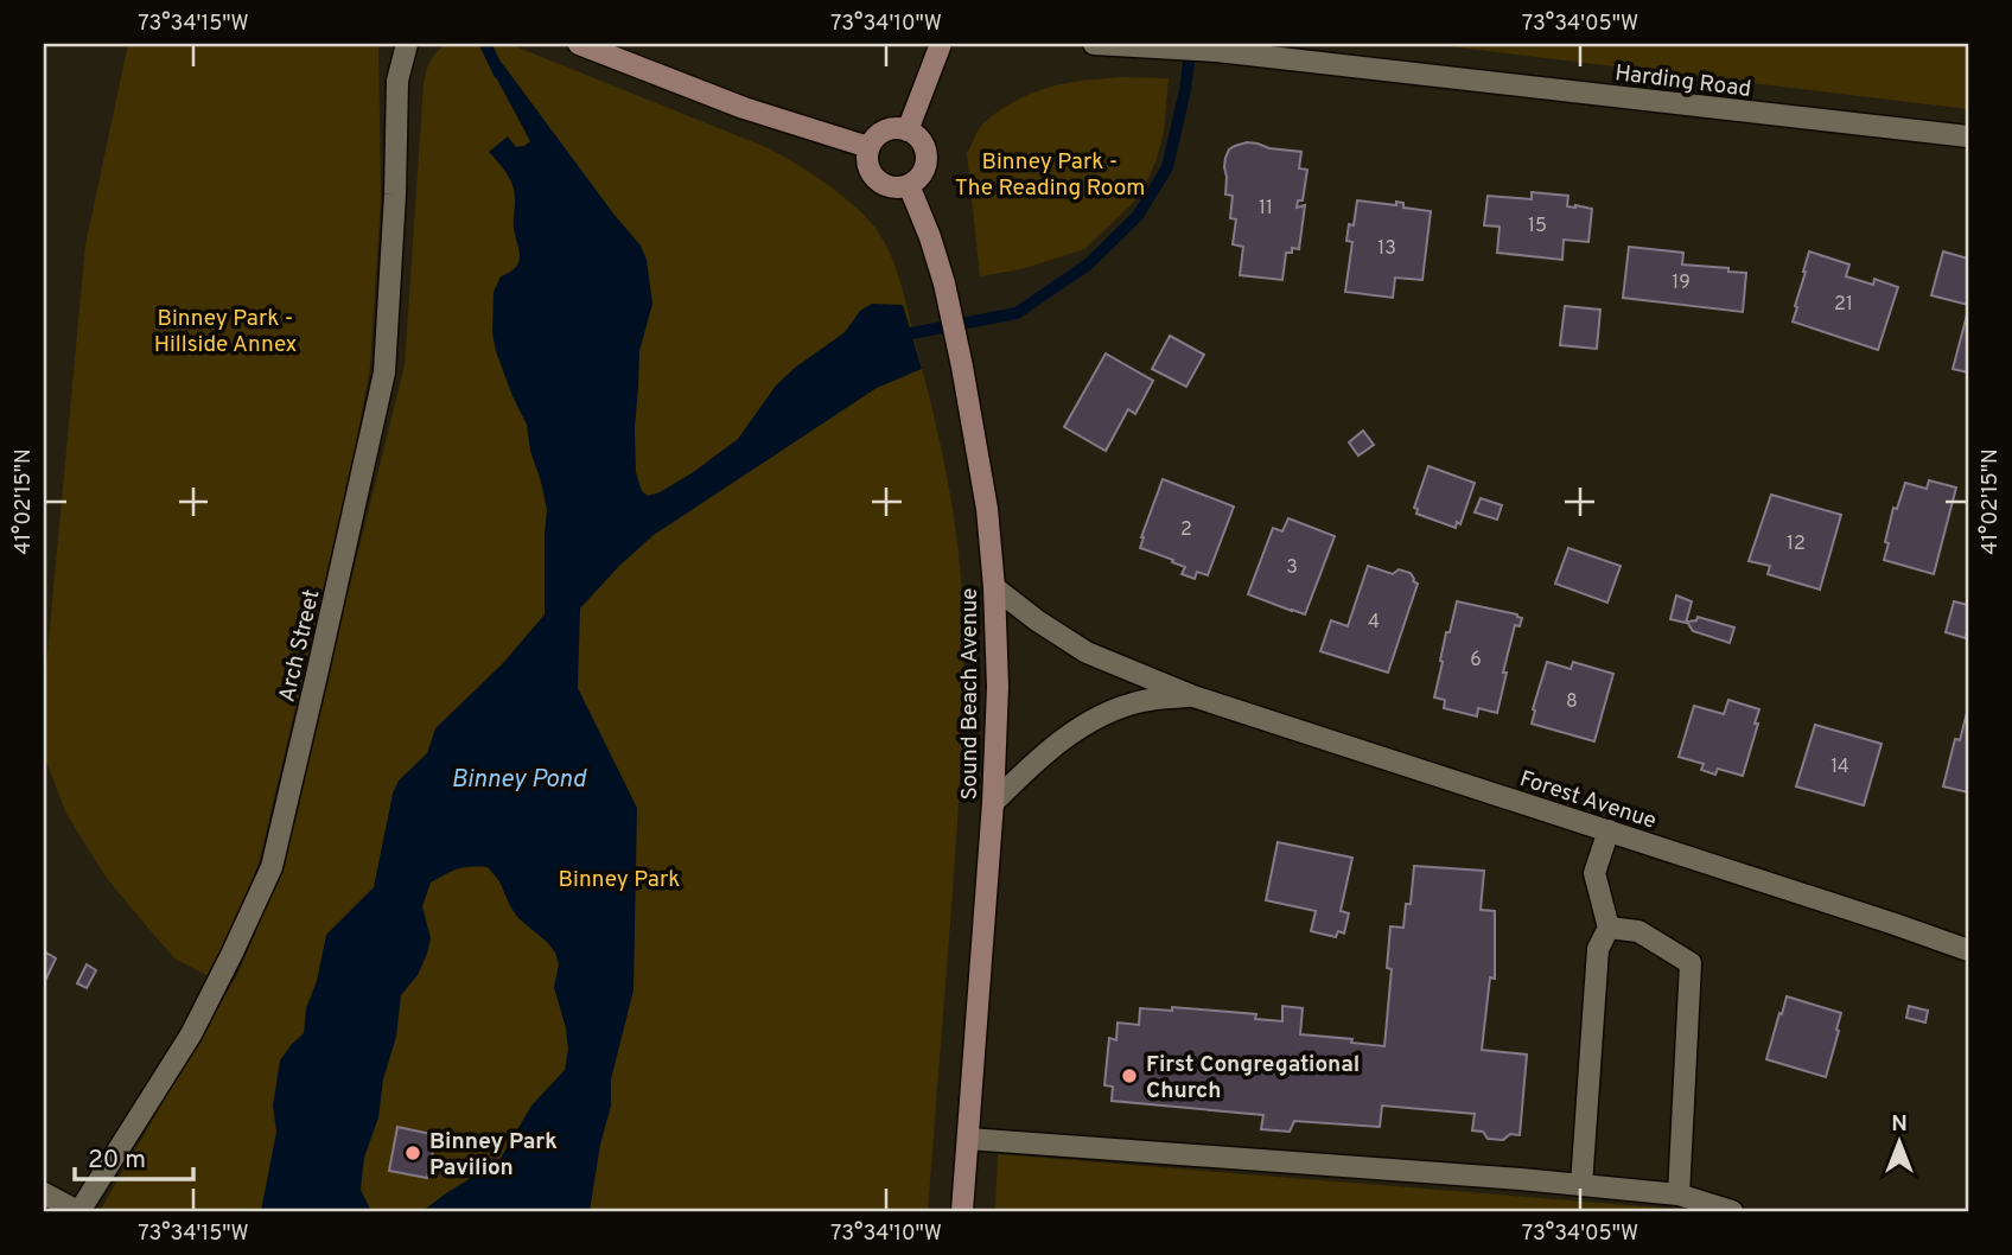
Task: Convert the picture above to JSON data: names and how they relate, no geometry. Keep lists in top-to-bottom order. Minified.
{"streets":{"street":["Harding Road","Arch Street","Sound Beach Avenue","Forest Avenue"]},"crossings":[["Sound Beach Avenue","Forest Avenue"]],"water":["Binney Pond"],"parks":["Binney Park - The Reading Room","Binney Park - Hillside Annex","Binney Park"],"places":["First Congregational Church","Binney Park Pavilion"],"house_numbers":["11","15","13","19","21","2","12","3","4","6","8","14"],"scale_bar":"20 m","north":"top","coordinates":["73°34'15\"W","73°34'10\"W","73°34'05\"W","41°02'15\"N"]}
